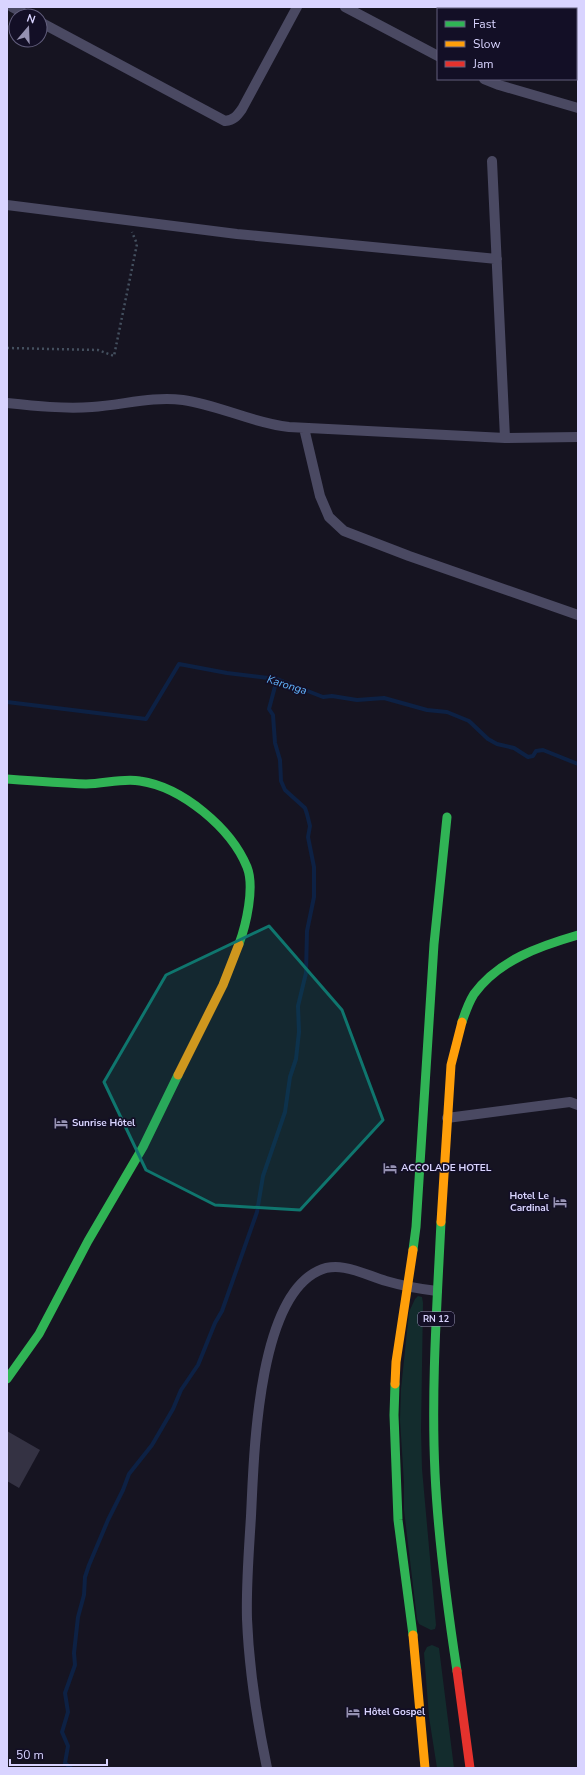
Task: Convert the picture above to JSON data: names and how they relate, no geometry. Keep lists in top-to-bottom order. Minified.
{"streets":{"street":["RN 12"]},"water":["Karonga"],"places":{"hotel":["Sunrise Hôtel","ACCOLADE HOTEL","Hotel Le Cardinal","Hôtel Gospel"]},"legend":["Fast","Slow","Jam"],"scale_bar":"50 m","north":"top"}
